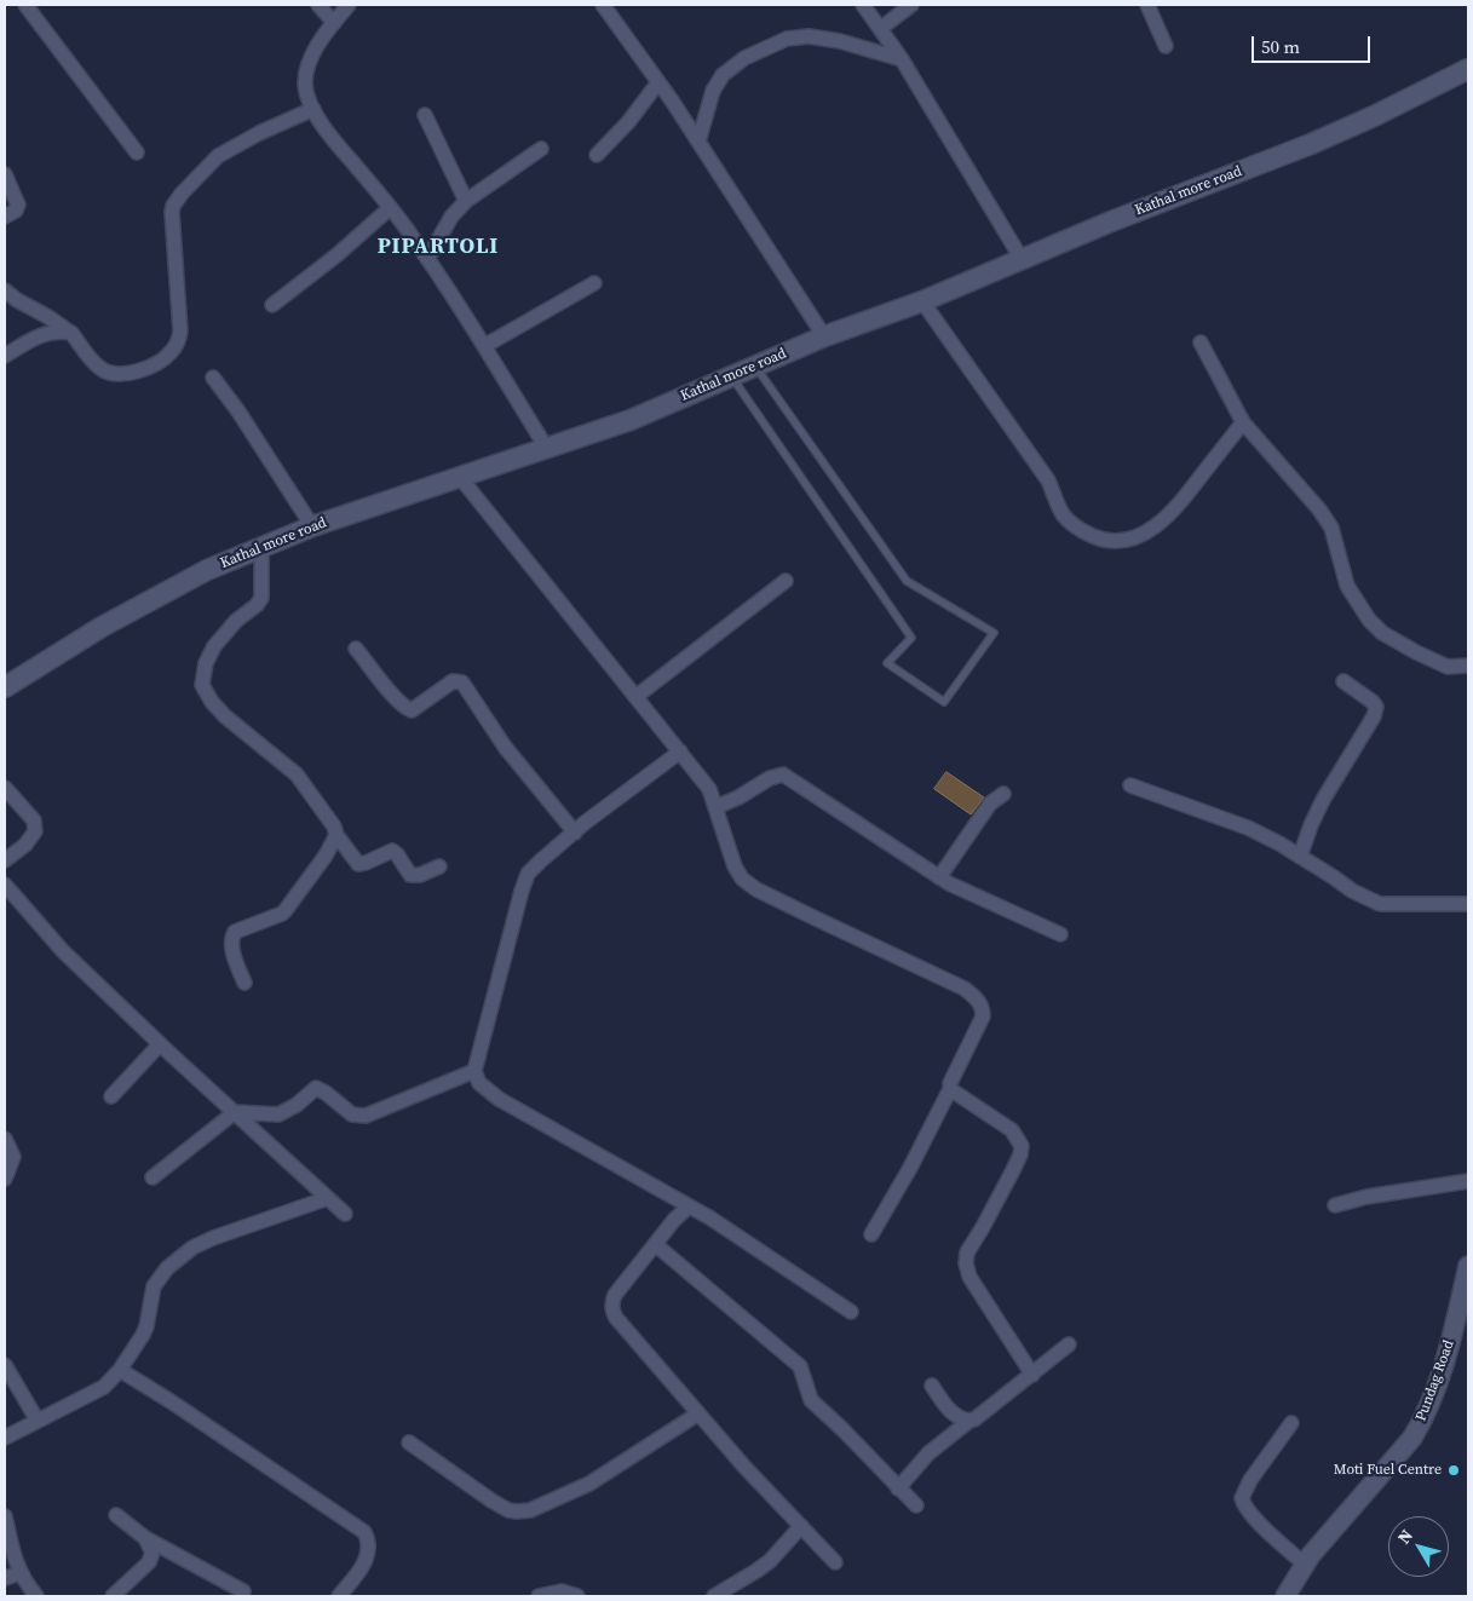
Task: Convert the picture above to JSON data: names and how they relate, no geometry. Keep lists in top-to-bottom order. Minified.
{"streets":{"main road":["Kathal more road"],"street":["Pundag Road"]},"districts":["PIPARTOLI"],"places":["Moti Fuel Centre"],"scale_bar":"50 m","north":"top left"}
